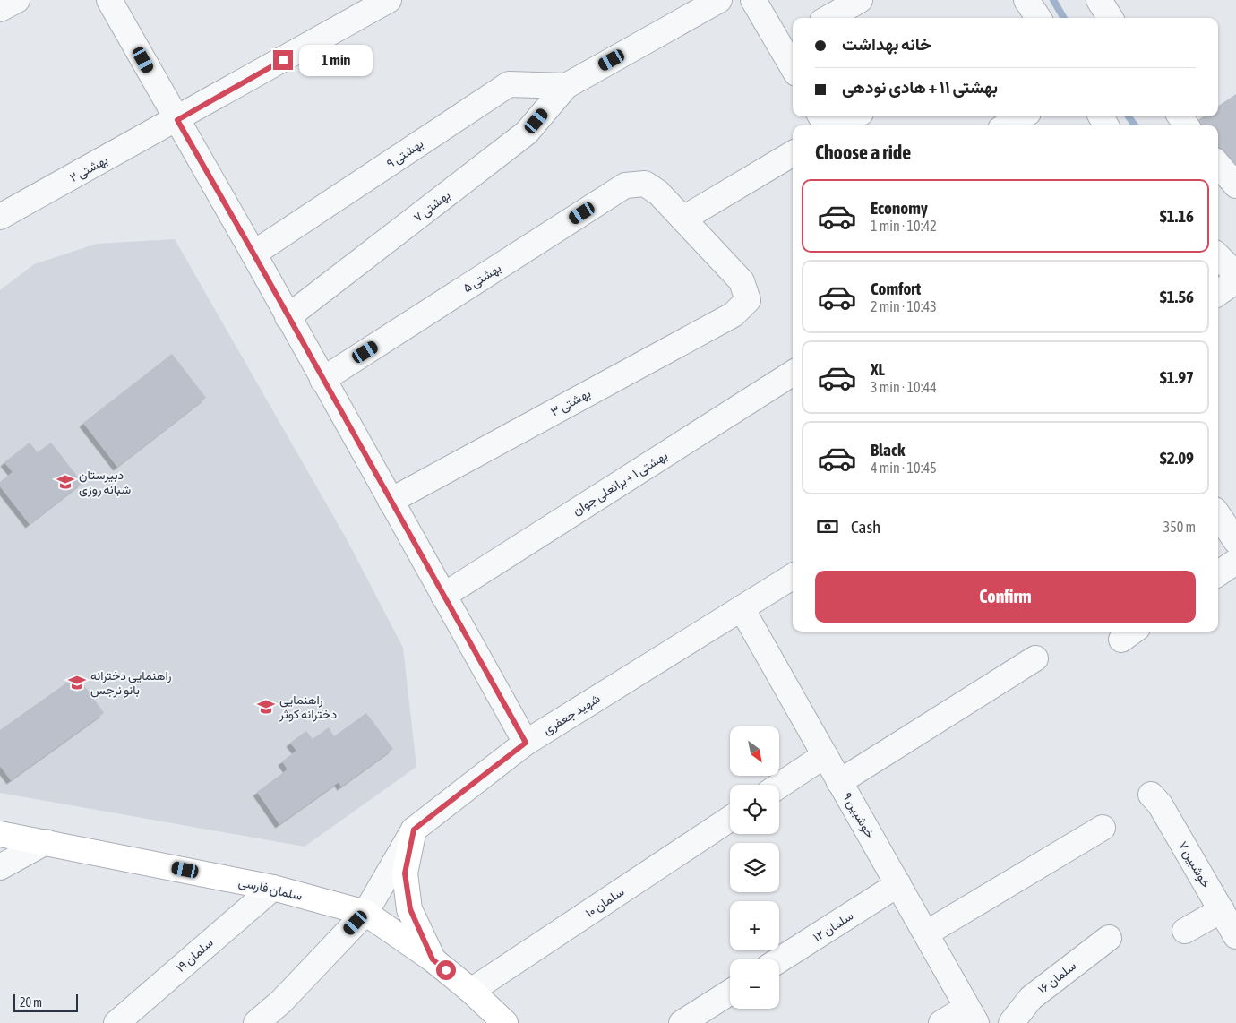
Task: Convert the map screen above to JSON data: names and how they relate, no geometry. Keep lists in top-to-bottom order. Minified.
{"streets":{"main road":["سلمان فارسی"],"street":["بهشتی ۹","بهشتی ۲","بهشتی ۷","بهشتی ۵","بهشتی ۳","بهشتی ۱ + براتعلی جوان","شهید جعفری","خوشبین ۹","خوشبین ۷","سلمان ۱۰","سلمان ۱۲","سلمان ۱۹","سلمان ۱۶"]},"crossings":[["بهشتی ۹","بهشتی ۷"],["بهشتی ۵","بهشتی ۳"],["شهید جعفری","خوشبین ۹"],["شهید جعفری","سلمان فارسی"],["خوشبین ۹","سلمان ۱۲"],["سلمان فارسی","سلمان ۱۰"],["سلمان فارسی","سلمان ۱۹"]],"places":{"school or university":["دبیرستان شبانه روزی","راهنمایی دخترانه بانو نرجس","راهنمایی دخترانه کوثر"]},"scale_bar":"20 m","north":"bottom right","page":{"banner":["خانه بهداشت","بهشتی ۱۱ + هادی نودهی"],"bubble":"1 min","heading":"Choose a ride","list":[{"name":"Economy","note":"1 min · 10:42","value":"$1.16"},{"name":"Comfort","note":"2 min · 10:43","value":"$1.56"},{"name":"XL","note":"3 min · 10:44","value":"$1.97"},{"name":"Black","note":"4 min · 10:45","value":"$2.09"}],"pay":["Cash","350 m"],"buttons":"Confirm","map_buttons":["+","−"],"scale":"20 m"}}
